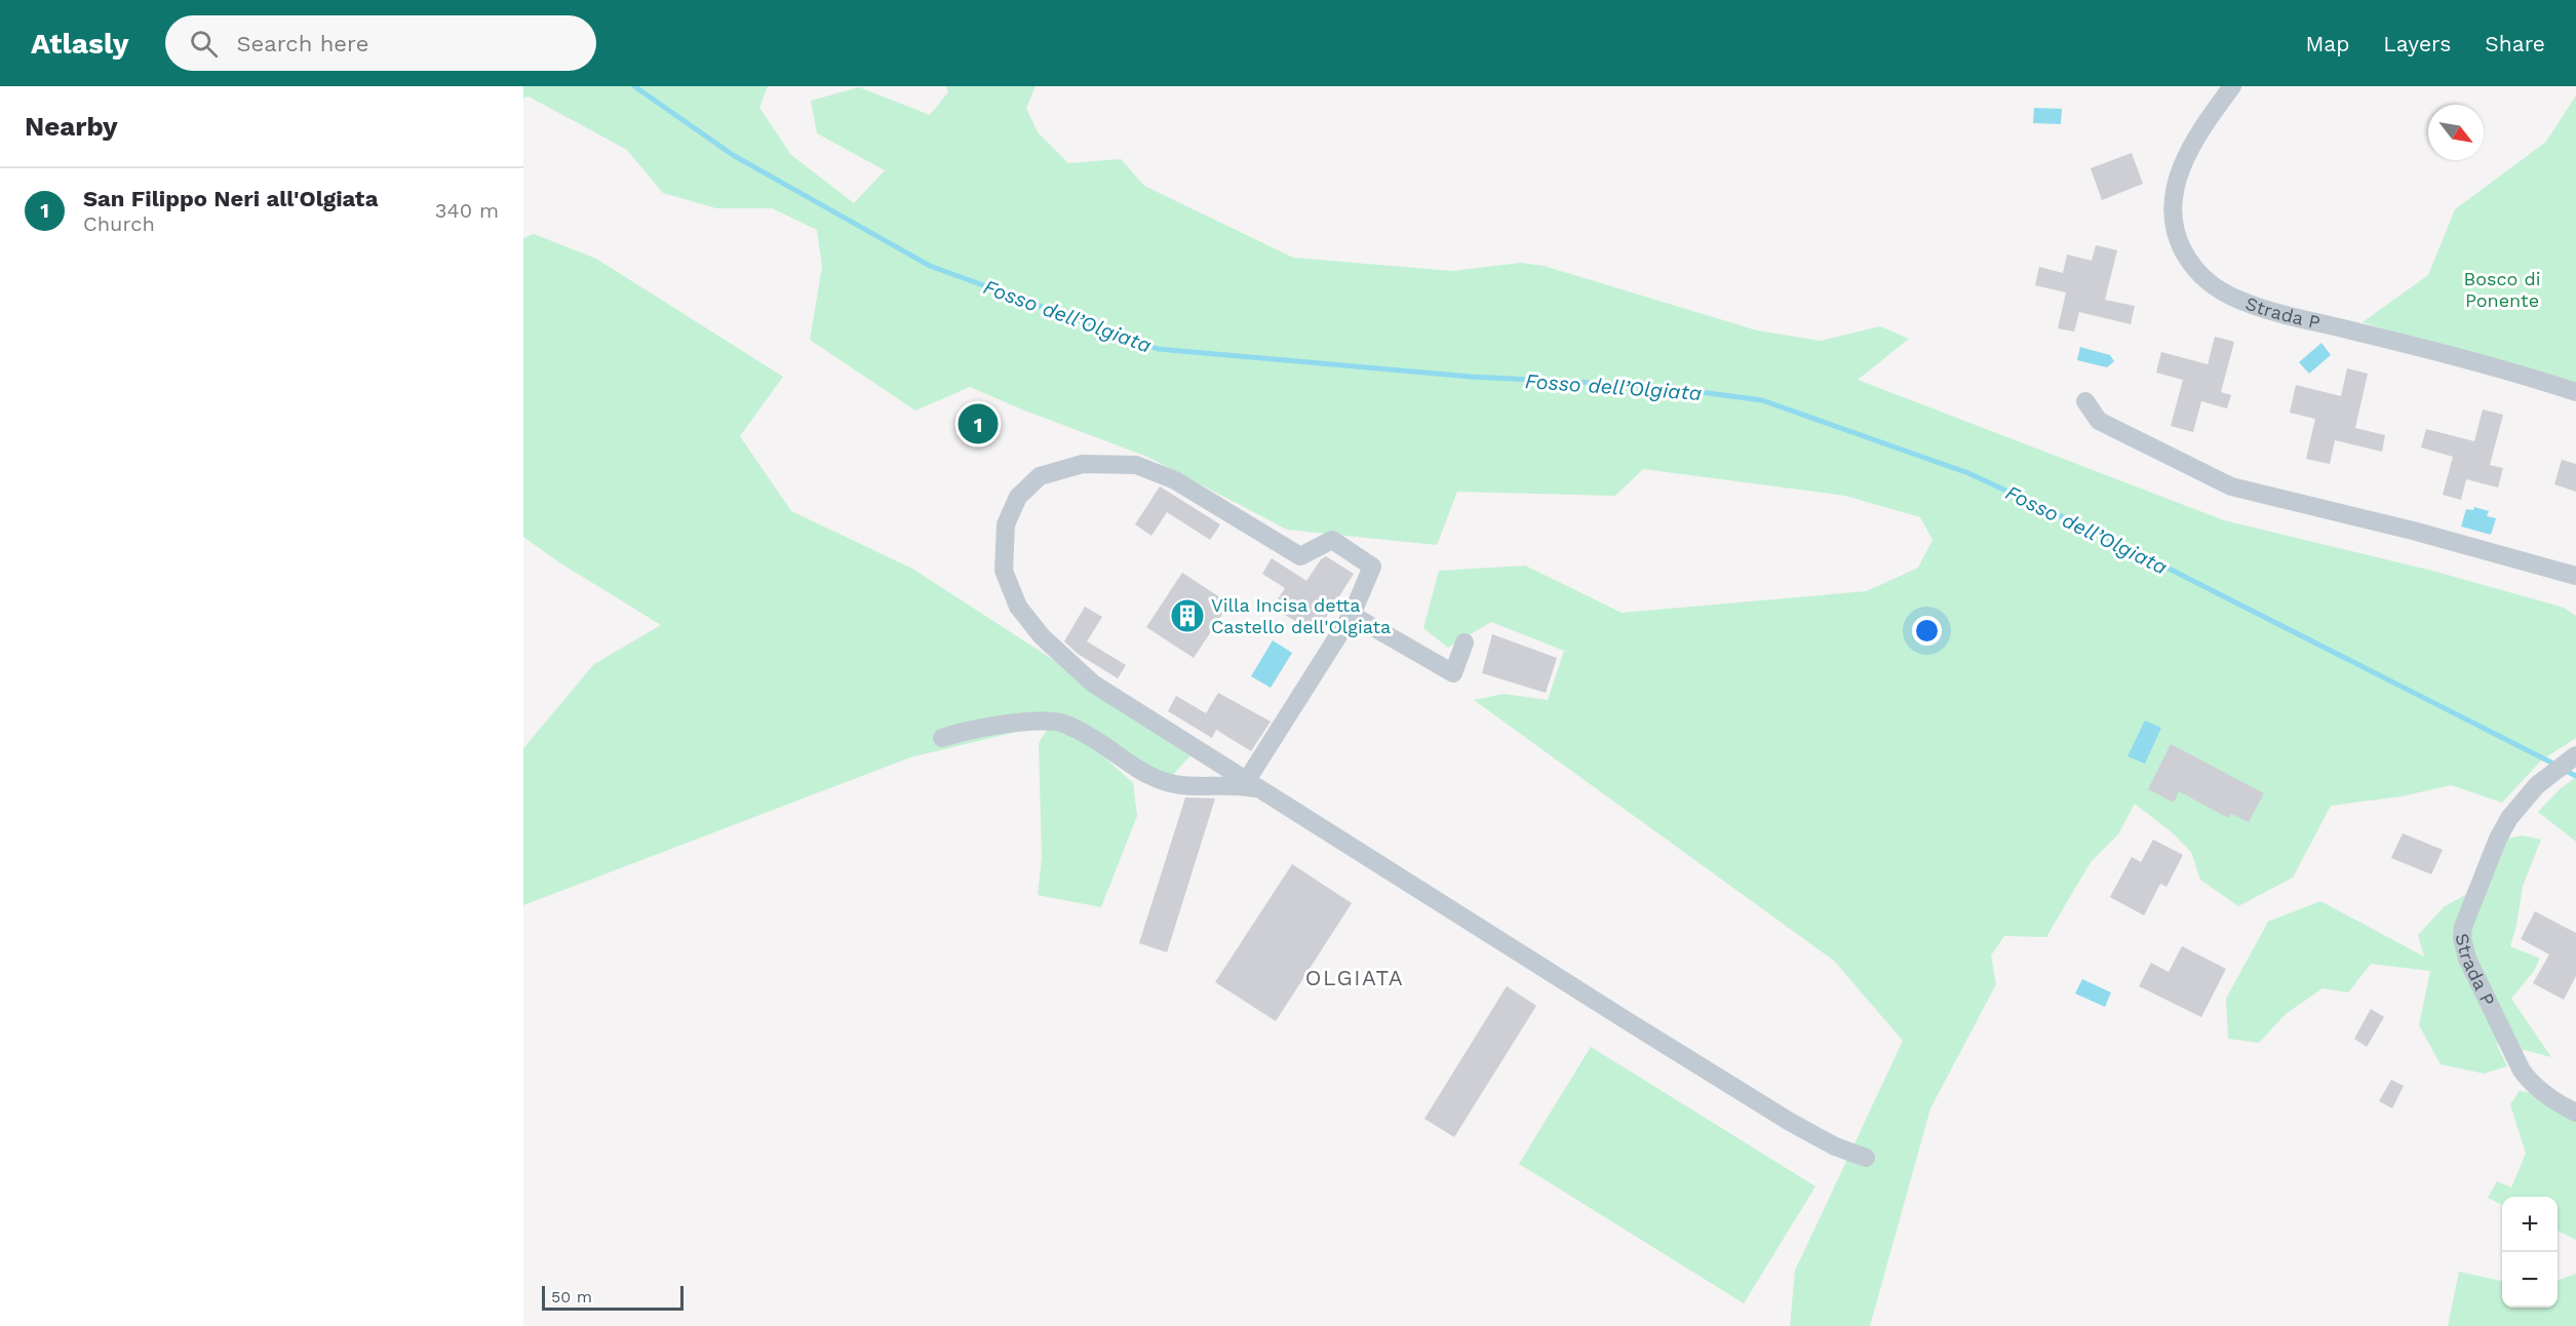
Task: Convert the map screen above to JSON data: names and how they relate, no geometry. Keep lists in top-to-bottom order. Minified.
{"streets":{"street":["Strada P"]},"districts":["OLGIATA"],"water":["Fosso dell’Olgiata"],"parks":["Bosco di Ponente"],"places":{"building":["Villa Incisa detta Castello dell'Olgiata"]},"scale_bar":"50 m","north":"bottom right","page":{"header":"Atlasly","search":"Search here","nav":["Map","Layers","Share"],"heading":"Nearby","list":[{"mark":"1","name":"San Filippo Neri all'Olgiata","note":"Church","value":"340 m"}],"pins":"1","map_buttons":["+","−"],"scale":"50 m"}}
